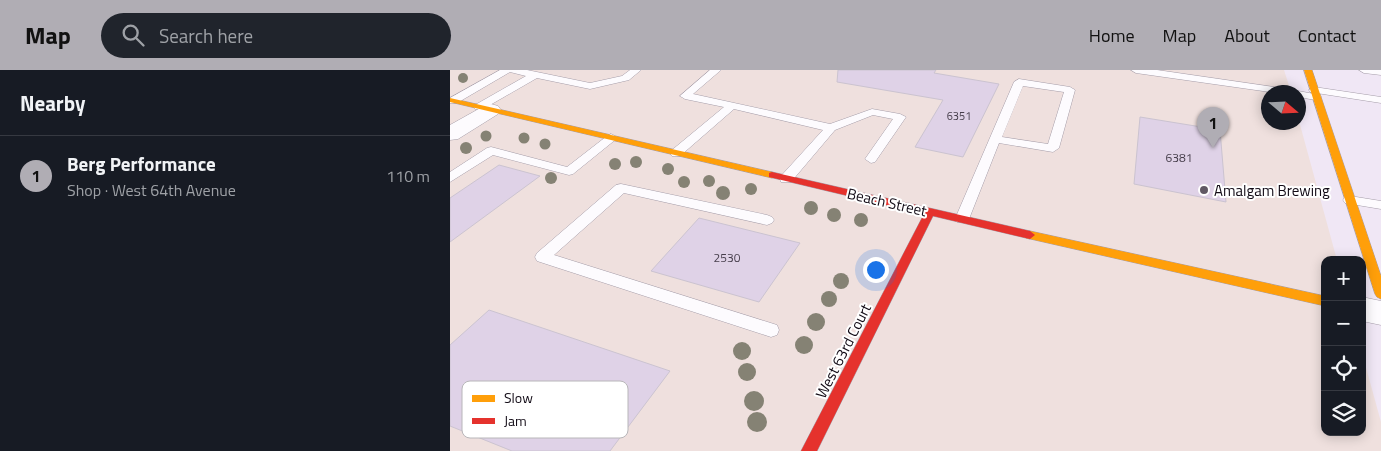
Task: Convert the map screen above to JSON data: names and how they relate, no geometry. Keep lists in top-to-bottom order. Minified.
{"streets":{"street":["Beach Street","West 63rd Court"]},"crossings":[["Beach Street","West 63rd Court"]],"places":["Amalgam Brewing"],"house_numbers":["6351","6381","2530"],"legend":["Slow","Jam"],"north":"right","page":{"header":"Map","search":"Search here","nav":["Home","Map","About","Contact"],"heading":"Nearby","pins":"1","list":[{"mark":"1","name":"Berg Performance","note":"Shop · West 64th Avenue","value":"110 m"}],"map_buttons":["+","−"]}}
